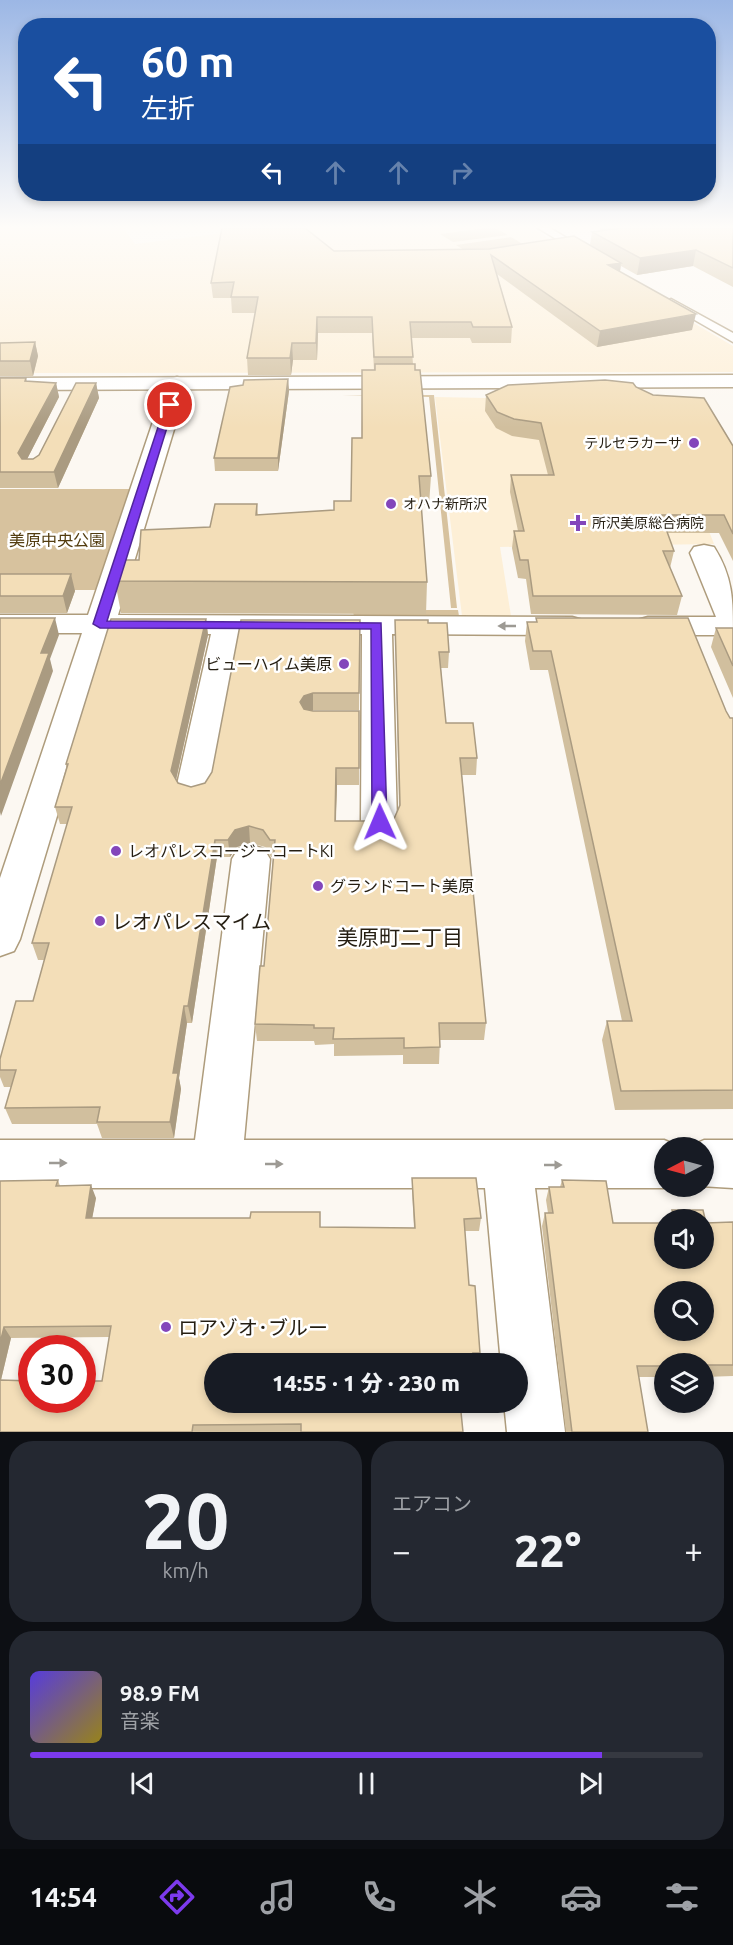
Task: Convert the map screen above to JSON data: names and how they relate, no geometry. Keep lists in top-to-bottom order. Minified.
{"districts":["美原町二丁目"],"parks":["美原中央公園"],"places":{"other":["テルセラカーサ","オハナ新所沢","ビューハイム美原","レオパレスコージーコートKI","グランドコート美原","レオパレスマイム","ロアゾオ･ブルー"],"health":["所沢美原総合病院"]},"north":"left","page":{"turn":["60 m","左折"],"limit":"30","trip":"14:55 · 1 分 · 230 m","tile":[["20","km/h"],"エアコン"],"heat":["−","22°","+"],"song":["98.9 FM","音楽"],"tabs":"14:54"}}
